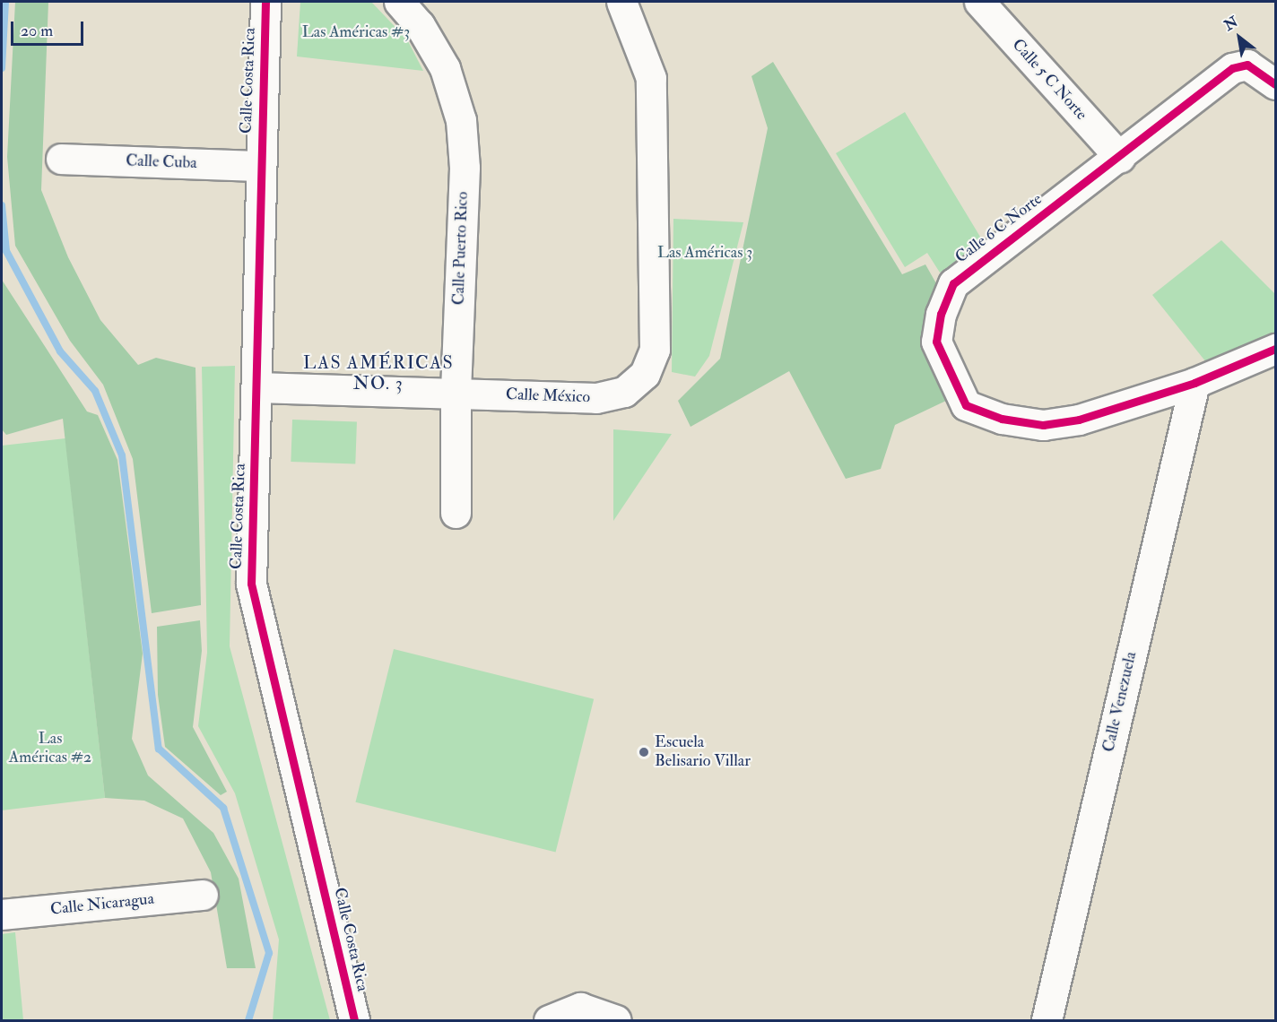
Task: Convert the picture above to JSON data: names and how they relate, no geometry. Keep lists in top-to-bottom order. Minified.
{"streets":{"street":["Calle 5 C Norte","Calle Costa Rica","Calle Cuba","Calle 6 C Norte","Calle Puerto Rico","Calle México","Calle Venezuela","Calle Nicaragua"]},"crossings":[["Calle 5 C Norte","Calle 6 C Norte"],["Calle Costa Rica","Calle Cuba"],["Calle Costa Rica","Calle México"],["Calle 6 C Norte","Calle Venezuela"],["Calle Puerto Rico","Calle México"]],"districts":["LAS AMÉRICAS NO. 3"],"parks":["Las Américas #3","Las Américas 3","Las Américas #2"],"places":["Escuela Belisario Villar"],"scale_bar":"20 m","north":"top left"}
